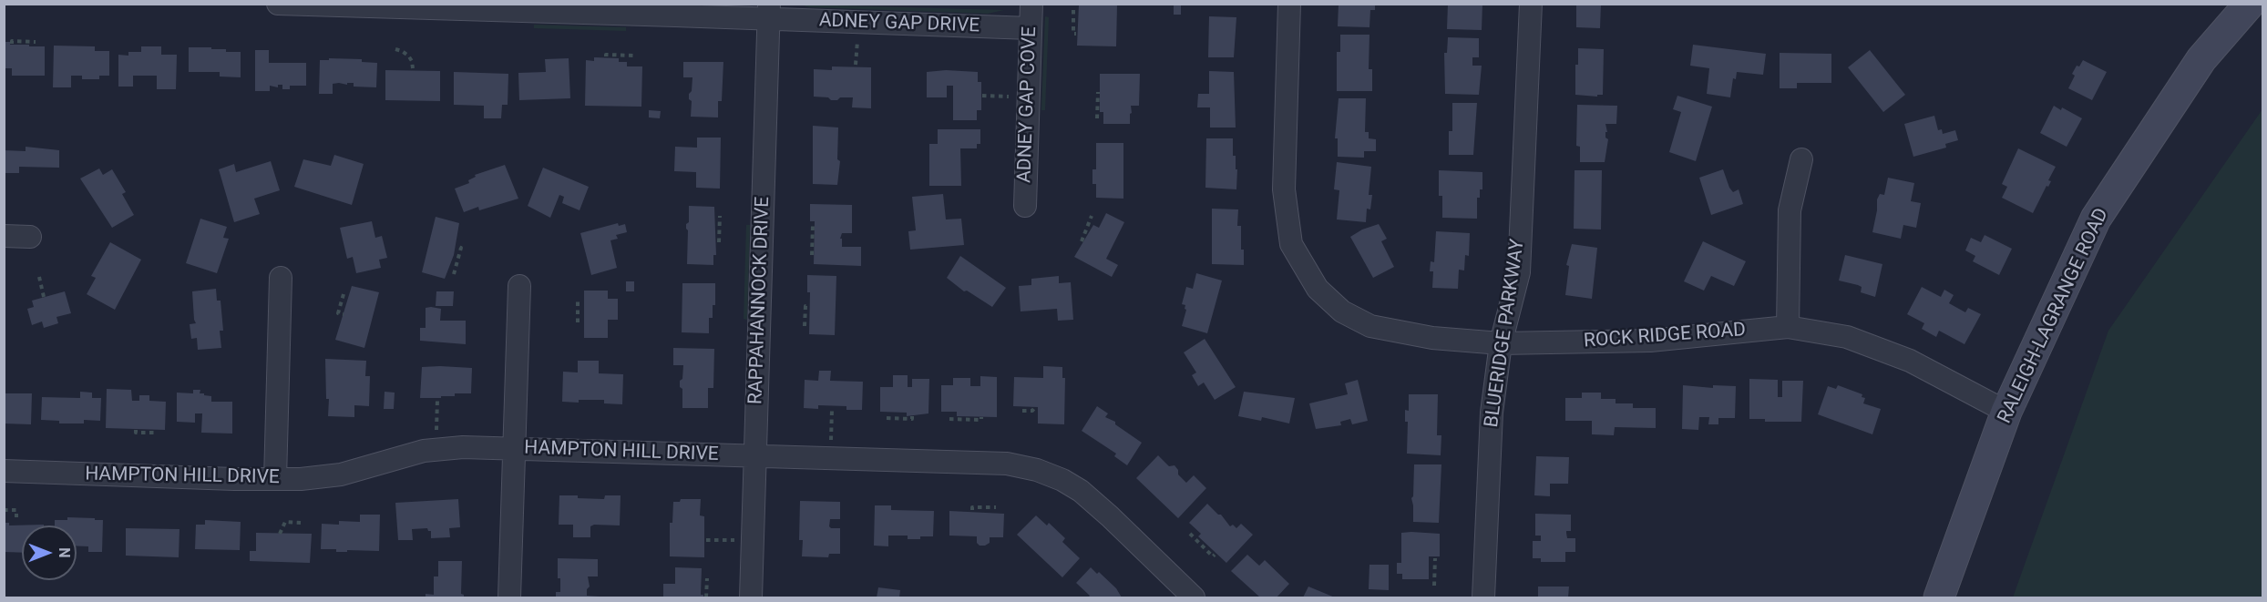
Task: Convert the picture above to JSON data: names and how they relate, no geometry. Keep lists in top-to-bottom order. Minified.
{"streets":{"main road":["RALEIGH-LAGRANGE ROAD"],"street":["ADNEY GAP DRIVE","ADNEY GAP COVE","RAPPAHANNOCK DRIVE","BLUERIDGE PARKWAY","ROCK RIDGE ROAD","HAMPTON HILL DRIVE"]},"crossings":[["ADNEY GAP DRIVE","ADNEY GAP COVE"],["ADNEY GAP DRIVE","RAPPAHANNOCK DRIVE"],["RAPPAHANNOCK DRIVE","HAMPTON HILL DRIVE"],["RALEIGH-LAGRANGE ROAD","ROCK RIDGE ROAD"],["BLUERIDGE PARKWAY","ROCK RIDGE ROAD"]],"north":"right"}
